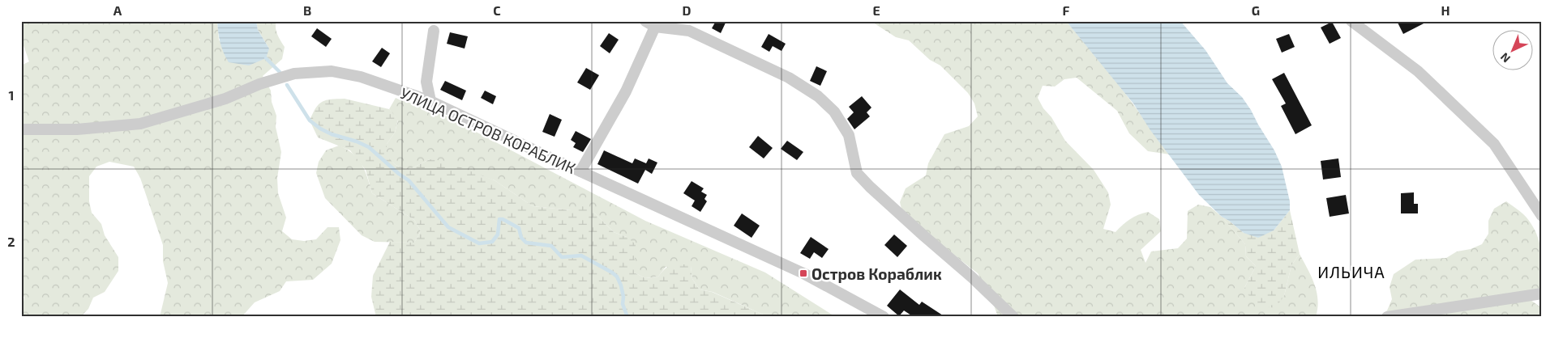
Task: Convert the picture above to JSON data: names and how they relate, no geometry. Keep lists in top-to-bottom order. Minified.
{"streets":{"street":["УЛИЦА ОСТРОВ КОРАБЛИК"]},"districts":["ИЛЬИЧА"],"places":{"transit":["Остров Кораблик"]},"north":"bottom left","grid":{"columns":["A","B","C","D","E","F","G","H"],"rows":["1","2"]}}
